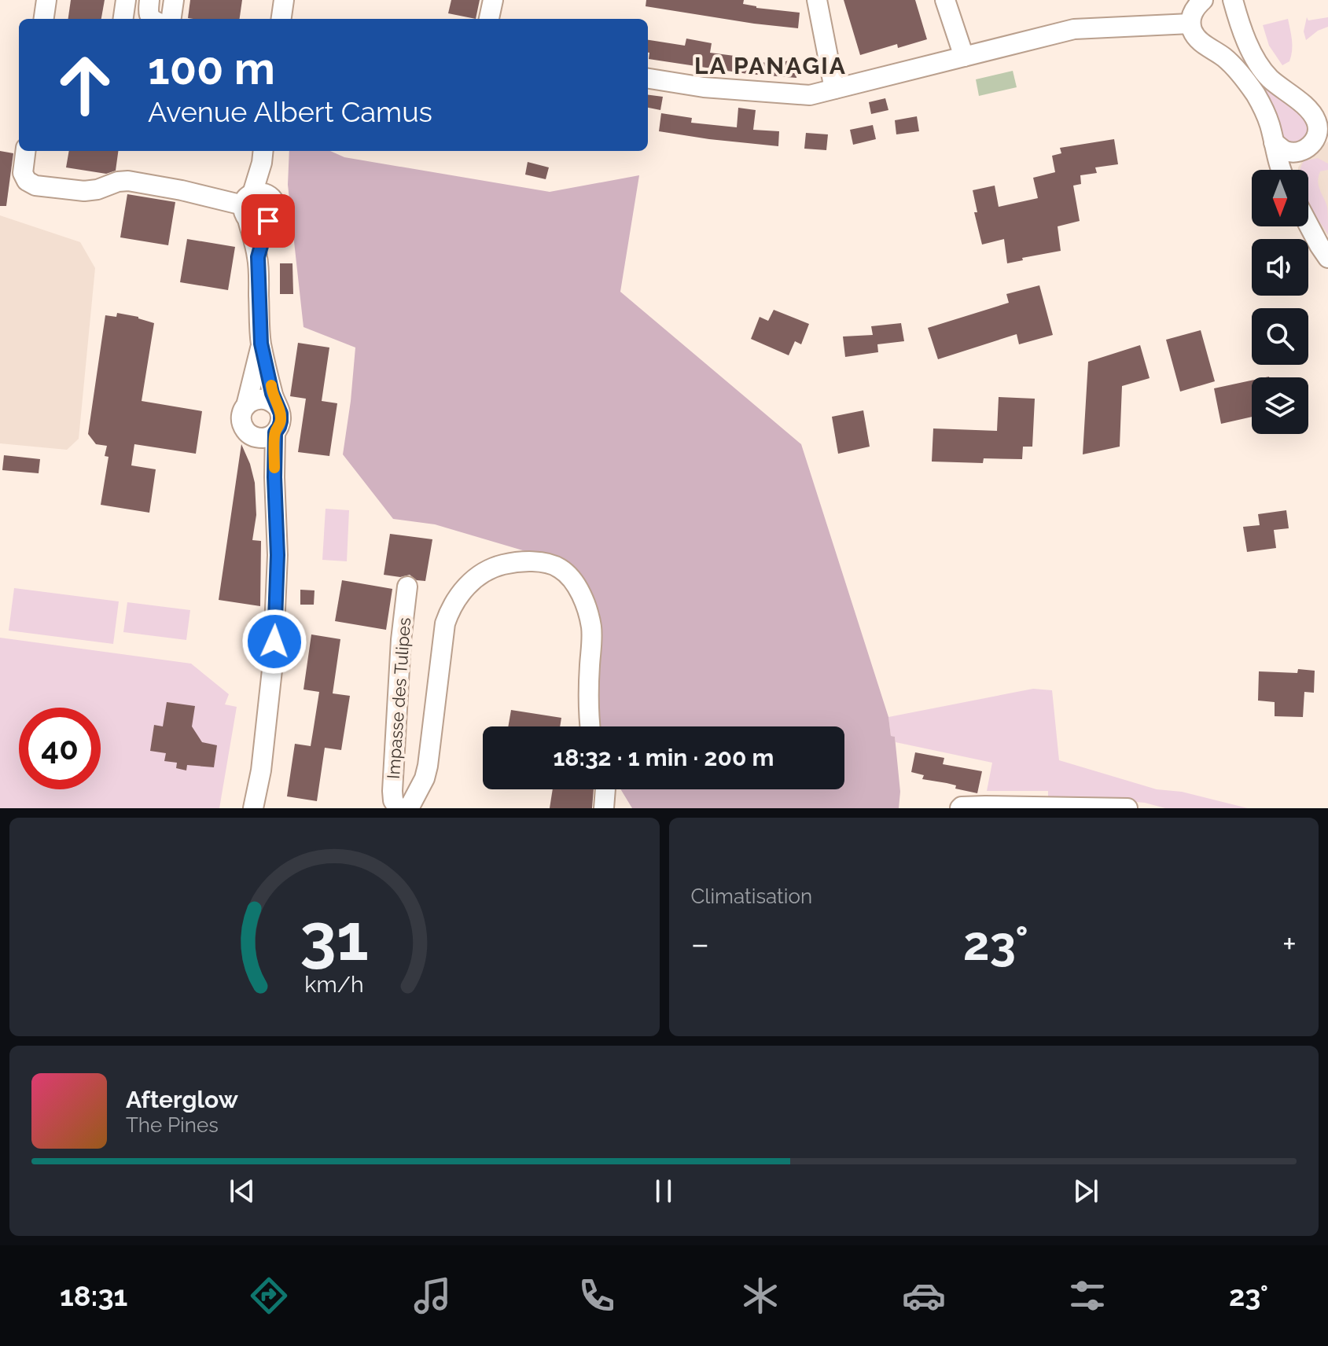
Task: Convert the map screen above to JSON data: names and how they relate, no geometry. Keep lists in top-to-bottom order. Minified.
{"streets":{"street":["Impasse des Tulipes"]},"districts":["LA PANAGIA"],"north":"bottom","page":{"turn":["100 m","Avenue Albert Camus"],"limit":"40","trip":"18:32 · 1 min · 200 m","tile":"Climatisation","heat":["−","23°","+"],"song":["Afterglow","The Pines"],"tabs":["18:31","23°"],"gauge":["31","km/h"]}}
